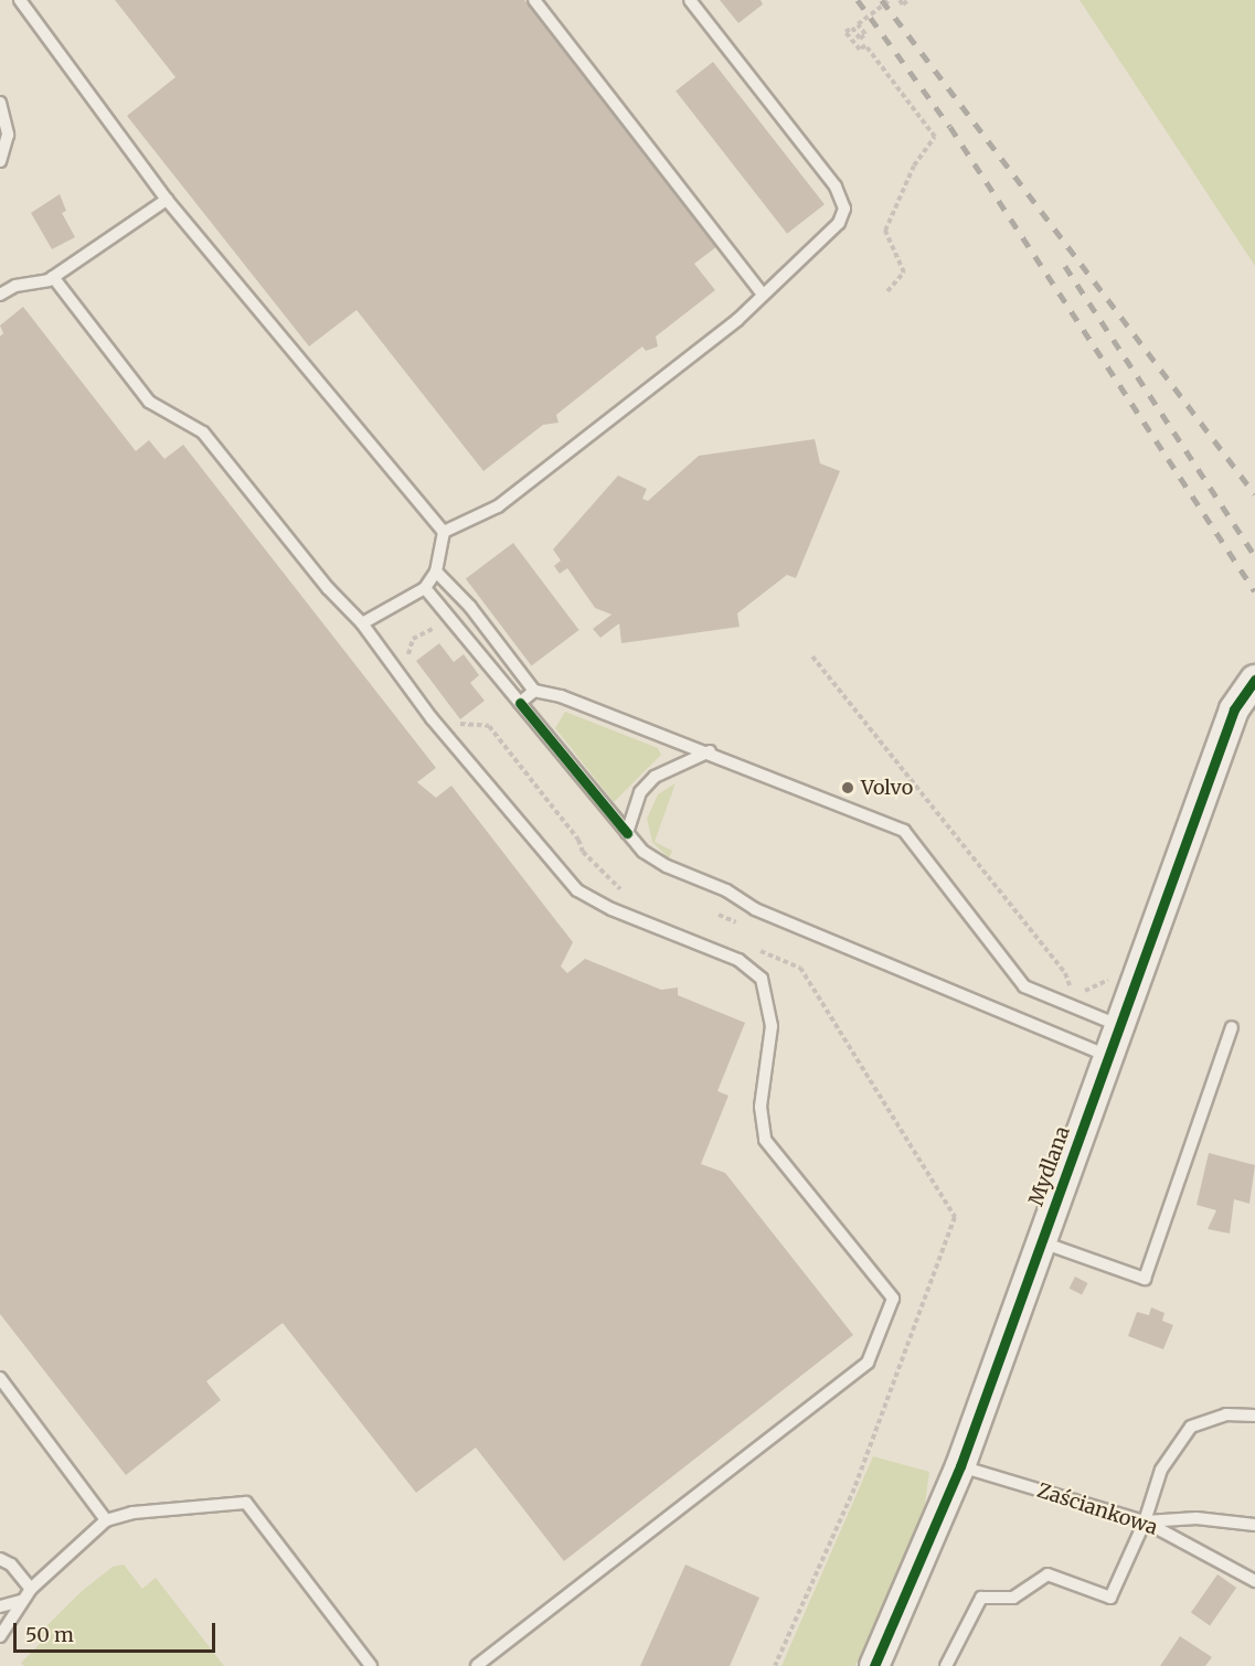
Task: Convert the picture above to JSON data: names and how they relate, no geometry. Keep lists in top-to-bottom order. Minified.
{"streets":{"street":["Mydlana"],"lane":["Zaściankowa"]},"crossings":[["Mydlana","Zaściankowa"]],"places":["Volvo"],"scale_bar":"50 m"}
